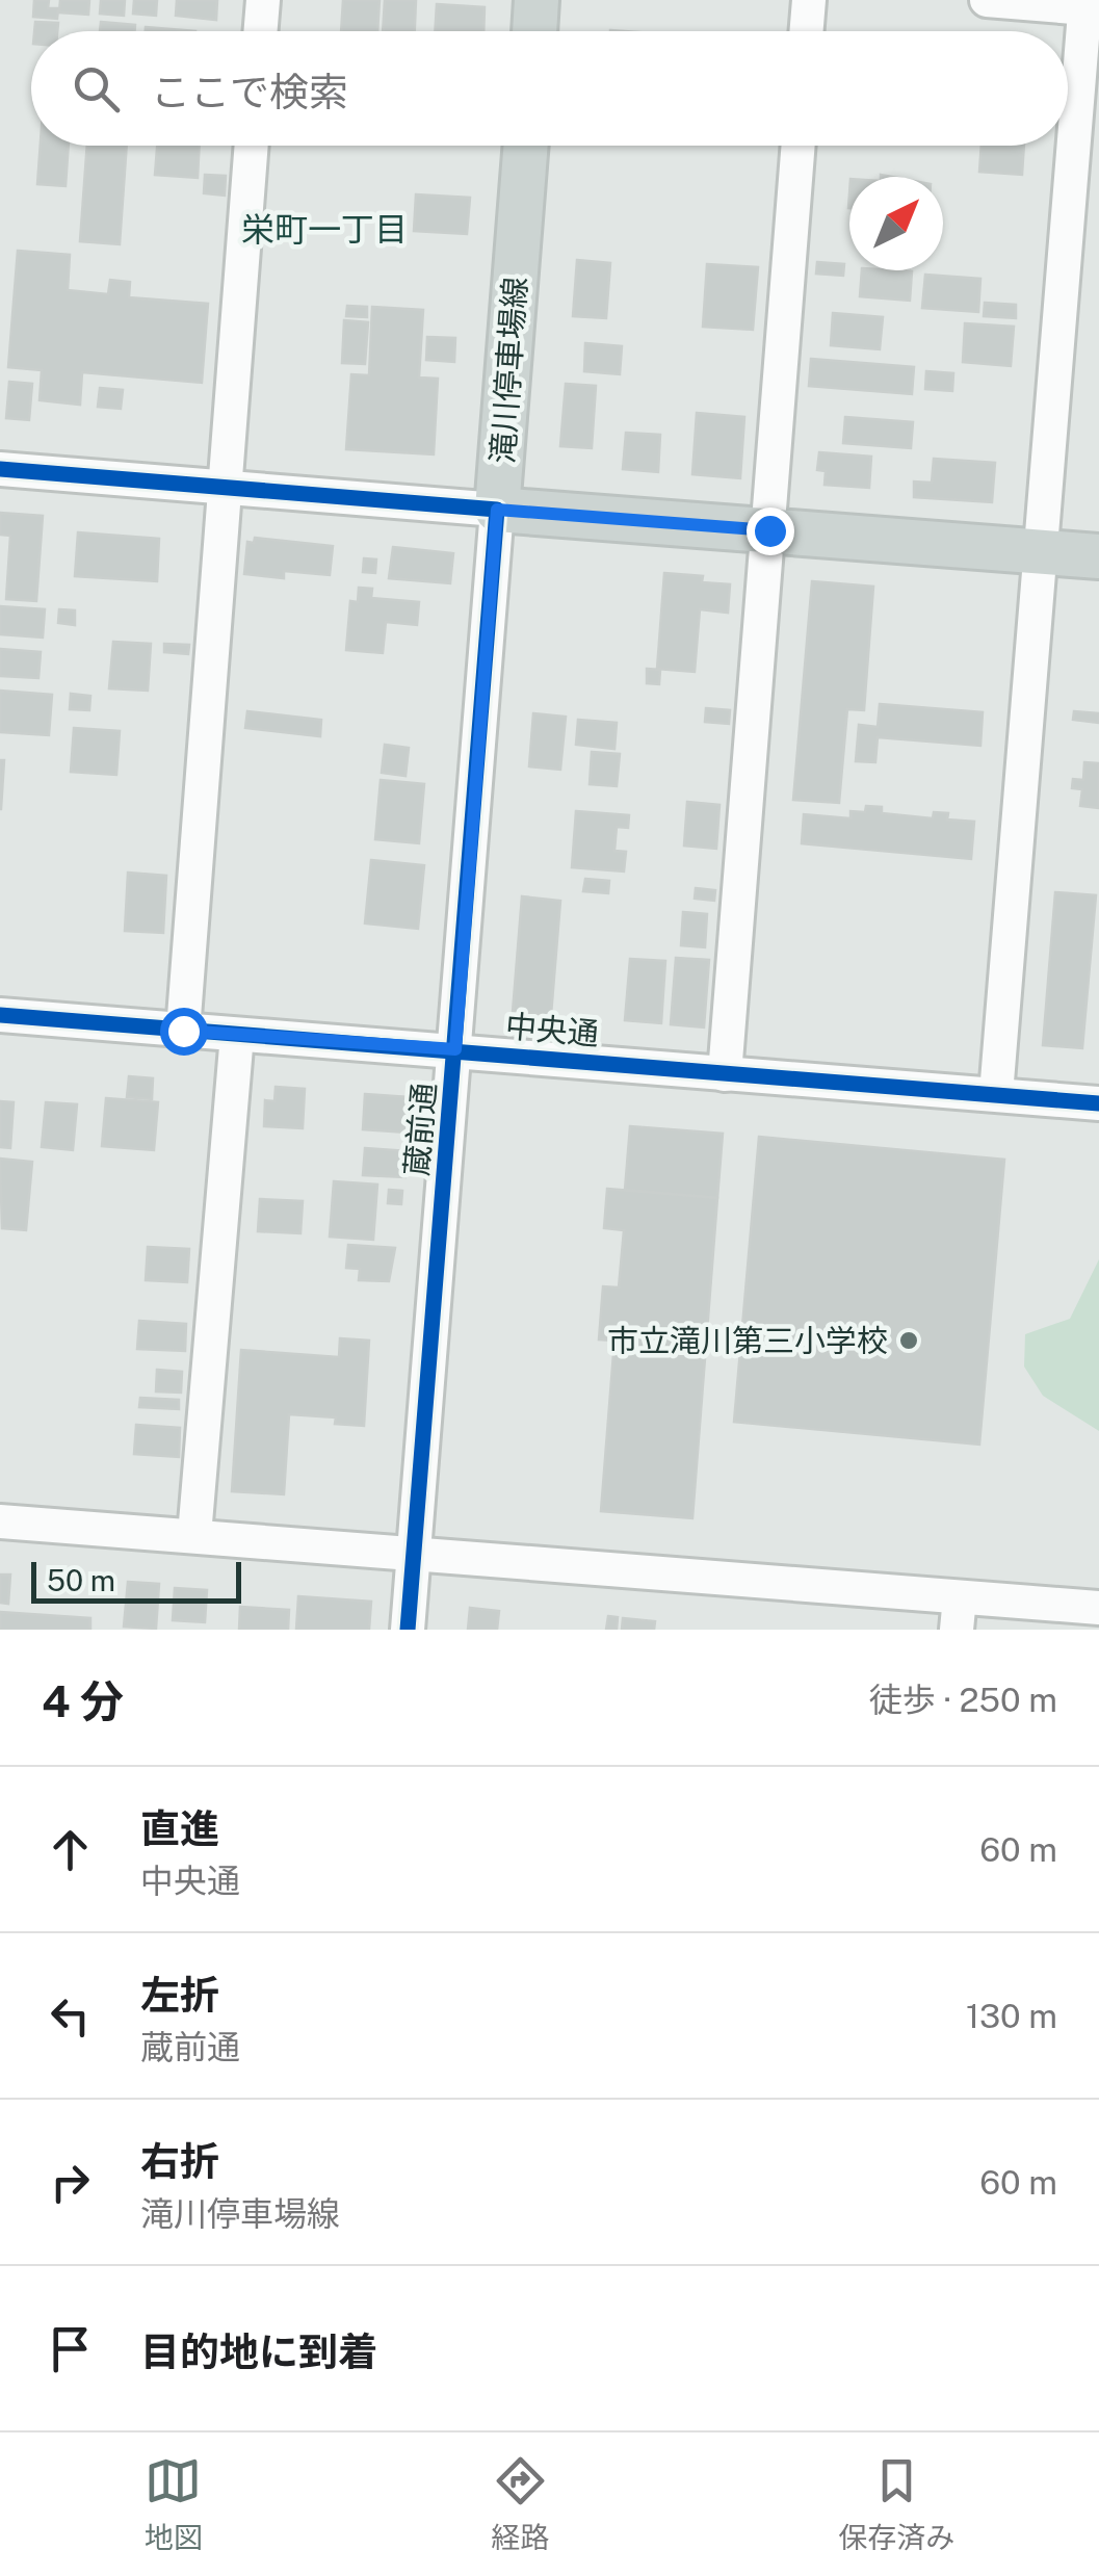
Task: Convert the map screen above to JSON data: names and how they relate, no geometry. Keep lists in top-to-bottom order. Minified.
{"streets":{"main road":["滝川停車場線"],"street":["中央通","蔵前通"]},"crossings":[["滝川停車場線","蔵前通"],["中央通","蔵前通"]],"districts":["栄町一丁目"],"places":["市立滝川第三小学校"],"scale_bar":"50 m","north":"top right","page":{"search":"ここで検索","scale":"50 m","heading":["4 分","徒歩 · 250 m"],"list":[["直進","中央通","60 m"],["左折","蔵前通","130 m"],["右折","滝川停車場線","60 m"],"目的地に到着"],"nav":["地図","経路","保存済み"]}}
